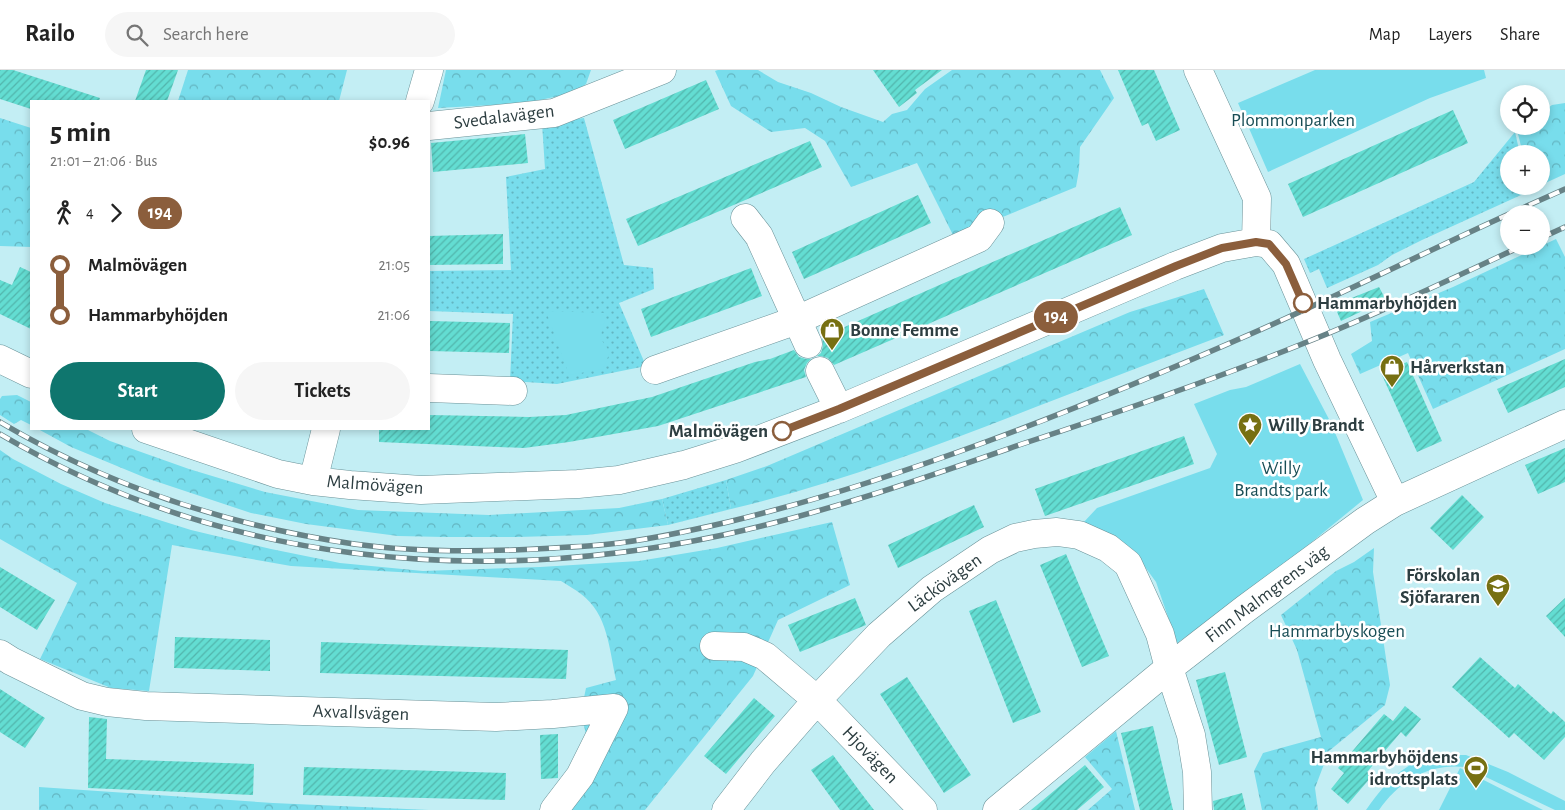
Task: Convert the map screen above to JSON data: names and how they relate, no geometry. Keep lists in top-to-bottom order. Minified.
{"streets":{"street":["Svedalavägen","Malmövägen","Läckövägen","Finn Malmgrens väg","Axvallsvägen","Hjovägen"]},"crossings":[["Läckövägen","Finn Malmgrens väg"],["Läckövägen","Hjovägen"]],"parks":["Plommonparken","Willy Brandts park","Hammarbyskogen"],"places":{"other":["Hammarbyhöjden","Malmövägen"],"shop":["Bonne Femme","Hårverkstan"],"place":["Willy Brandt"],"school or university":["Förskolan Sjöfararen"],"sports":["Hammarbyhöjdens idrottsplats"]},"lines":["bus line 194"],"page":{"header":"Railo","search":"Search here","nav":["Map","Layers","Share"],"on_map":"194","map_buttons":["+","−"],"heading":["5 min","21:01 – 21:06 · Bus","$0.96"],"legs":["4","194"],"list":[{"name":"Malmövägen","value":"21:05"},{"name":"Hammarbyhöjden","value":"21:06"}],"buttons":["Start","Tickets"]}}
